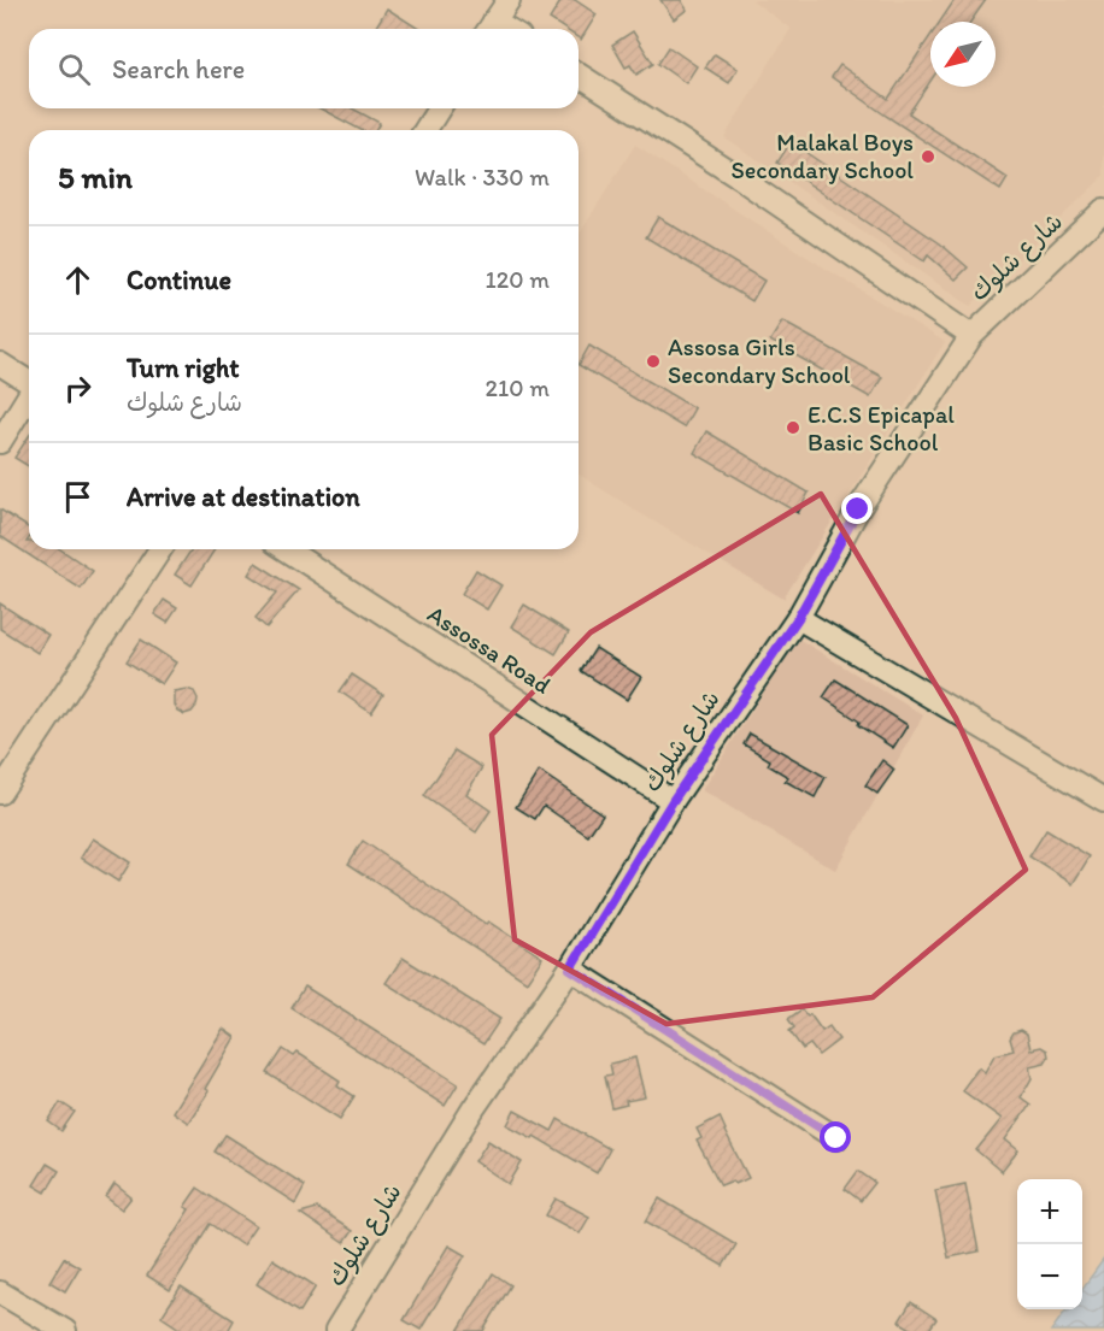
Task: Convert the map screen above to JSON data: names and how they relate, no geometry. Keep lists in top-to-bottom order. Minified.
{"streets":{"street":["شارع شلوك","Assossa Road"]},"crossings":[["شارع شلوك","Assossa Road"]],"places":["Malakal Boys Secondary School","Assosa Girls Secondary School","E.C.S Epicapal Basic School"],"north":"bottom left","page":{"search":"Search here","heading":["5 min","Walk · 330 m"],"list":[["Continue","120 m"],["Turn right","شارع شلوك","210 m"],"Arrive at destination"],"map_buttons":["+","−"]}}
